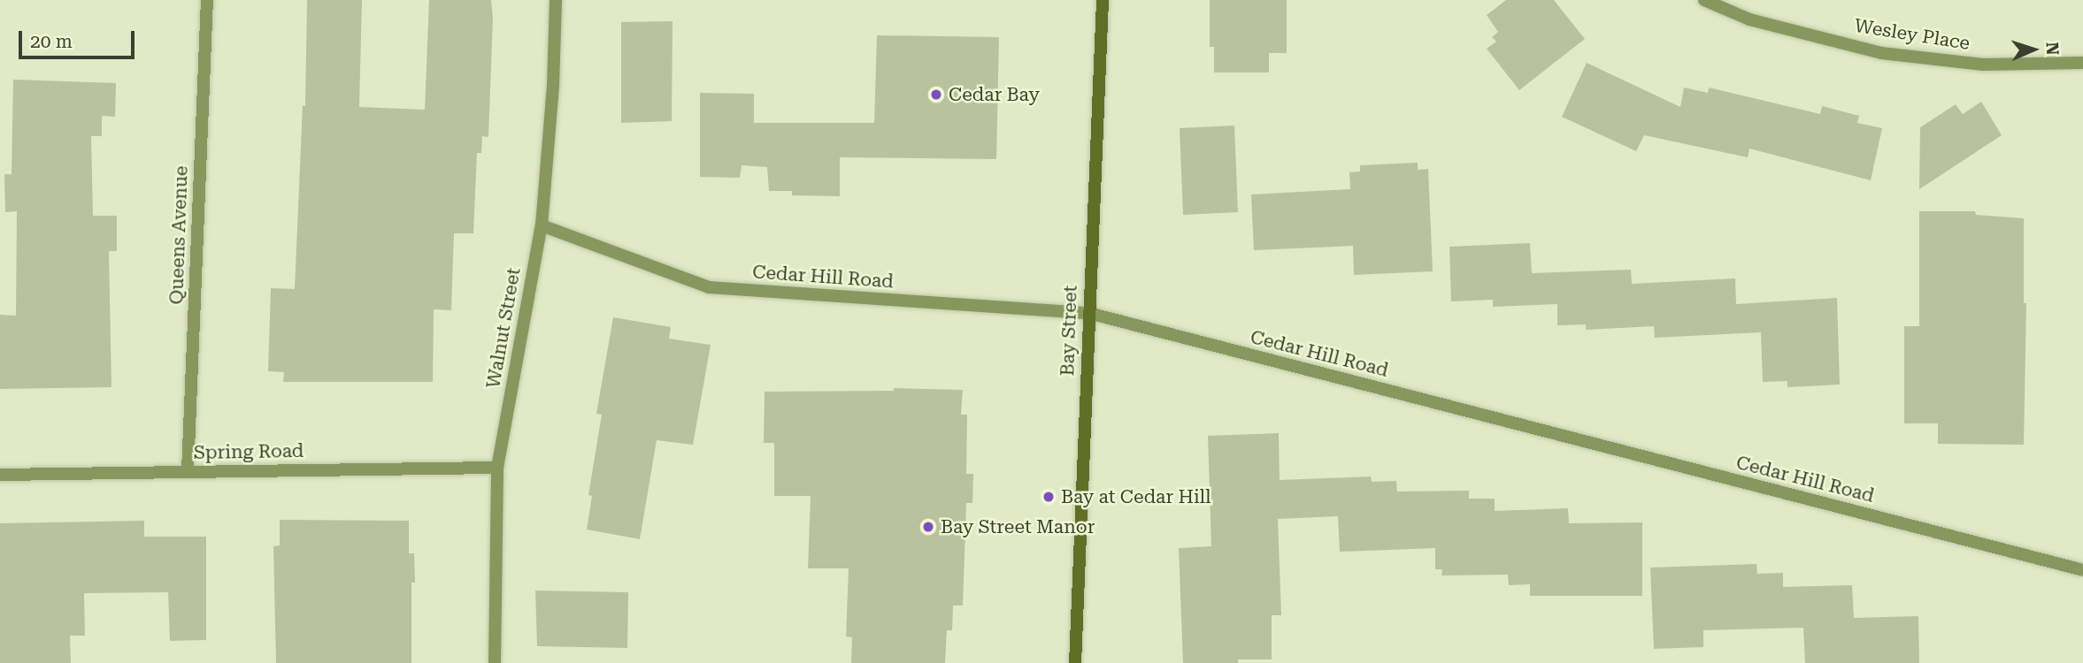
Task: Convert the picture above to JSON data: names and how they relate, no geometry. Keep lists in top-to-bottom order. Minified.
{"streets":{"main road":["Bay Street"],"street":["Wesley Place","Queens Avenue","Cedar Hill Road","Walnut Street","Spring Road"]},"crossings":[["Queens Avenue","Spring Road"],["Cedar Hill Road","Walnut Street"],["Cedar Hill Road","Bay Street"],["Walnut Street","Spring Road"]],"places":["Cedar Bay","Bay at Cedar Hill","Bay Street Manor"],"scale_bar":"20 m","north":"right"}
